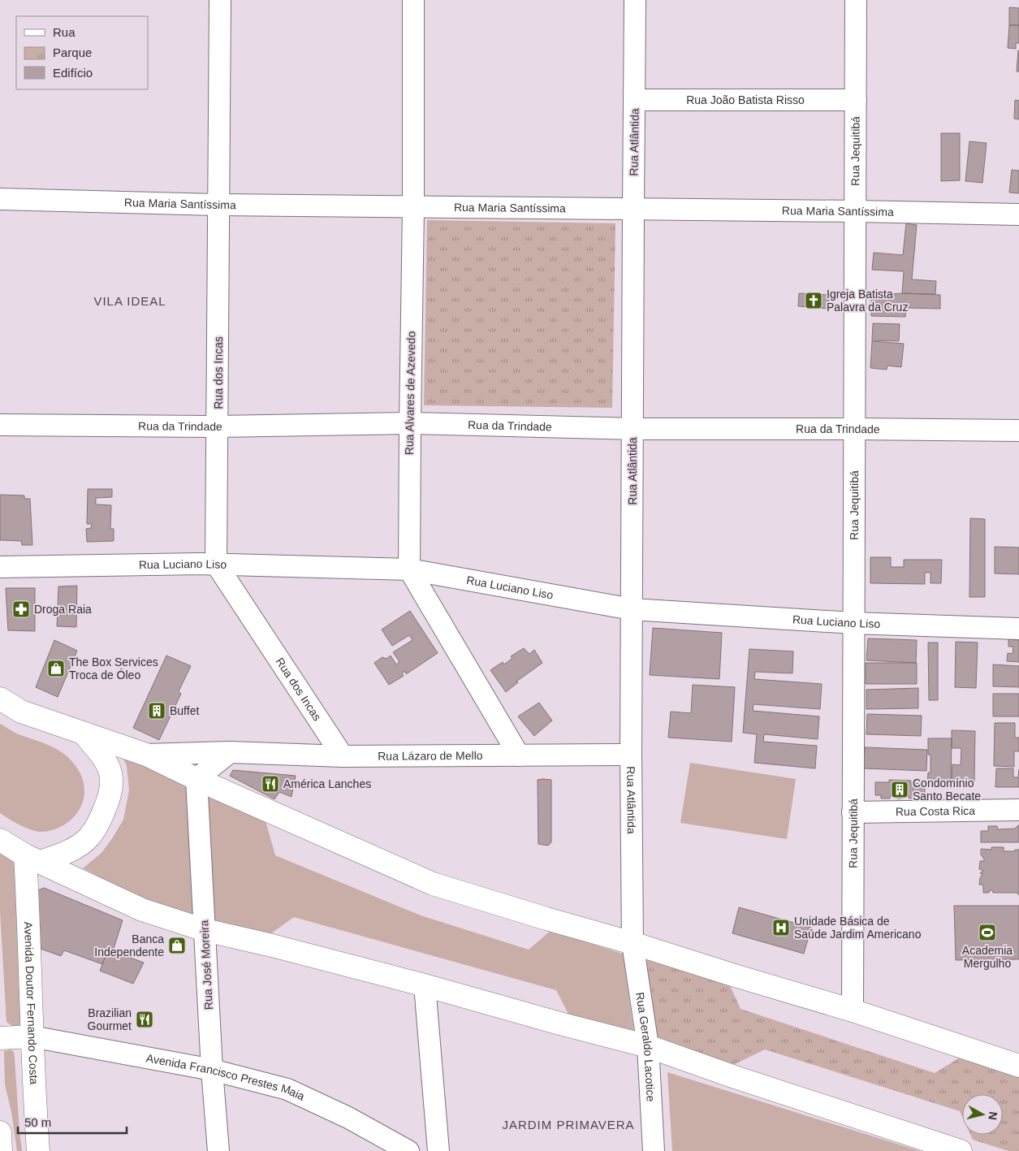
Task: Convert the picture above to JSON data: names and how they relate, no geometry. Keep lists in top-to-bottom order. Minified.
{"streets":{"main road":["Avenida Doutor Fernando Costa"],"street":["Rua João Batista Risso","Rua Atlântida","Rua Jequitibá","Rua Maria Santíssima","Rua dos Incas","Rua Alvares de Azevedo","Rua da Trindade","Rua Luciano Liso","Rua Lázaro de Mello","Rua Costa Rica","Rua José Moreira","Rua Geraldo Lacotice","Avenida Francisco Prestes Maia"]},"crossings":[["Rua João Batista Risso","Rua Atlântida"],["Rua João Batista Risso","Rua Jequitibá"],["Rua Atlântida","Rua Maria Santíssima"],["Rua Atlântida","Rua da Trindade"],["Rua Atlântida","Rua Luciano Liso"],["Rua Atlântida","Rua Lázaro de Mello"],["Rua Atlântida","Rua Geraldo Lacotice"],["Rua Jequitibá","Rua Maria Santíssima"],["Rua Jequitibá","Rua da Trindade"],["Rua Jequitibá","Rua Luciano Liso"],["Rua Jequitibá","Rua Costa Rica"],["Rua Maria Santíssima","Rua dos Incas"],["Rua Maria Santíssima","Rua Alvares de Azevedo"],["Rua dos Incas","Rua da Trindade"],["Rua dos Incas","Rua Luciano Liso"],["Rua dos Incas","Rua Lázaro de Mello"],["Rua Alvares de Azevedo","Rua da Trindade"],["Rua Alvares de Azevedo","Rua Luciano Liso"],["Rua José Moreira","Avenida Francisco Prestes Maia"],["Avenida Doutor Fernando Costa","Avenida Francisco Prestes Maia"]],"districts":["VILA IDEAL","JARDIM PRIMAVERA"],"places":{"church":["Igreja Batista Palavra da Cruz"],"pharmacy":["Droga Raia"],"shop":["The Box Services Troca de Óleo","Banca Independente"],"building":["Buffet","Condomínio Santo Becate"],"restaurant":["América Lanches","Brazilian Gourmet"],"hospital":["Unidade Básica de Saúde Jardim Americano"],"sports":["Academia Mergulho"]},"legend":["Rua","Parque","Edifício"],"scale_bar":"50 m","north":"right"}
